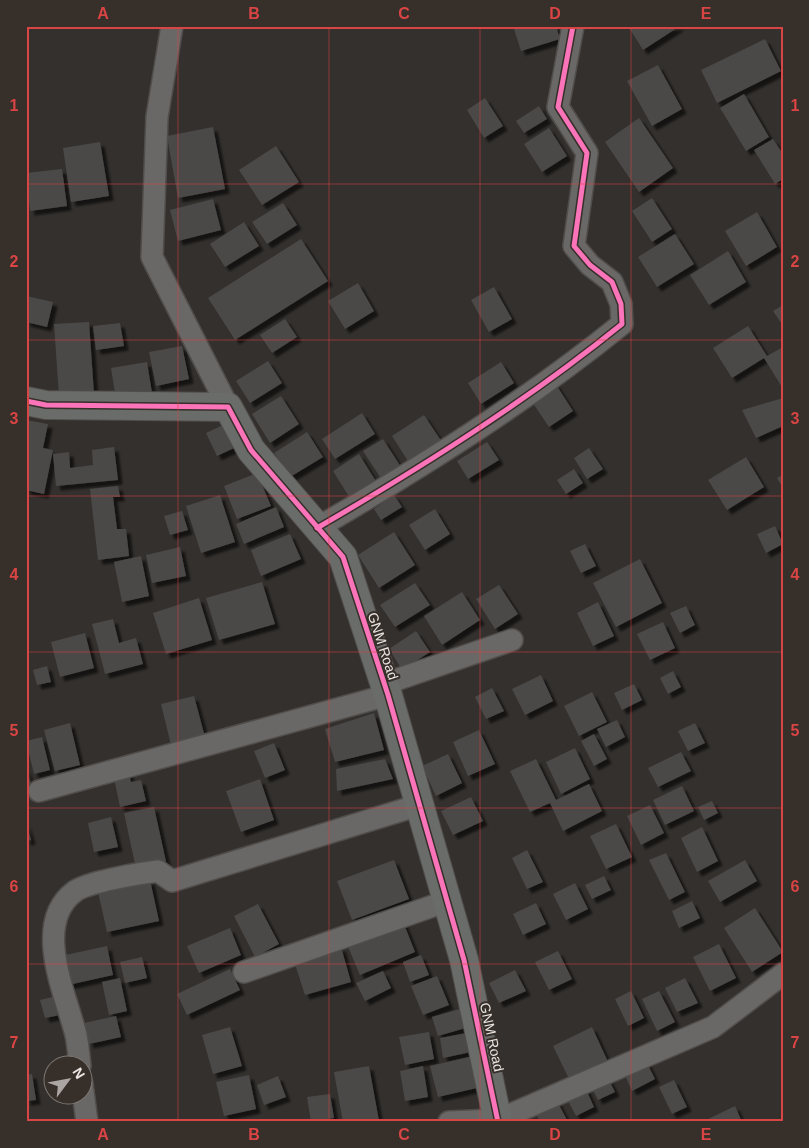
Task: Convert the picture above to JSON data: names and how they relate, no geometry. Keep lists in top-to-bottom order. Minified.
{"streets":{"street":["GNM Road"]},"north":"top right","grid":{"columns":["A","B","C","D","E"],"rows":["1","2","3","4","5","6","7"]}}
